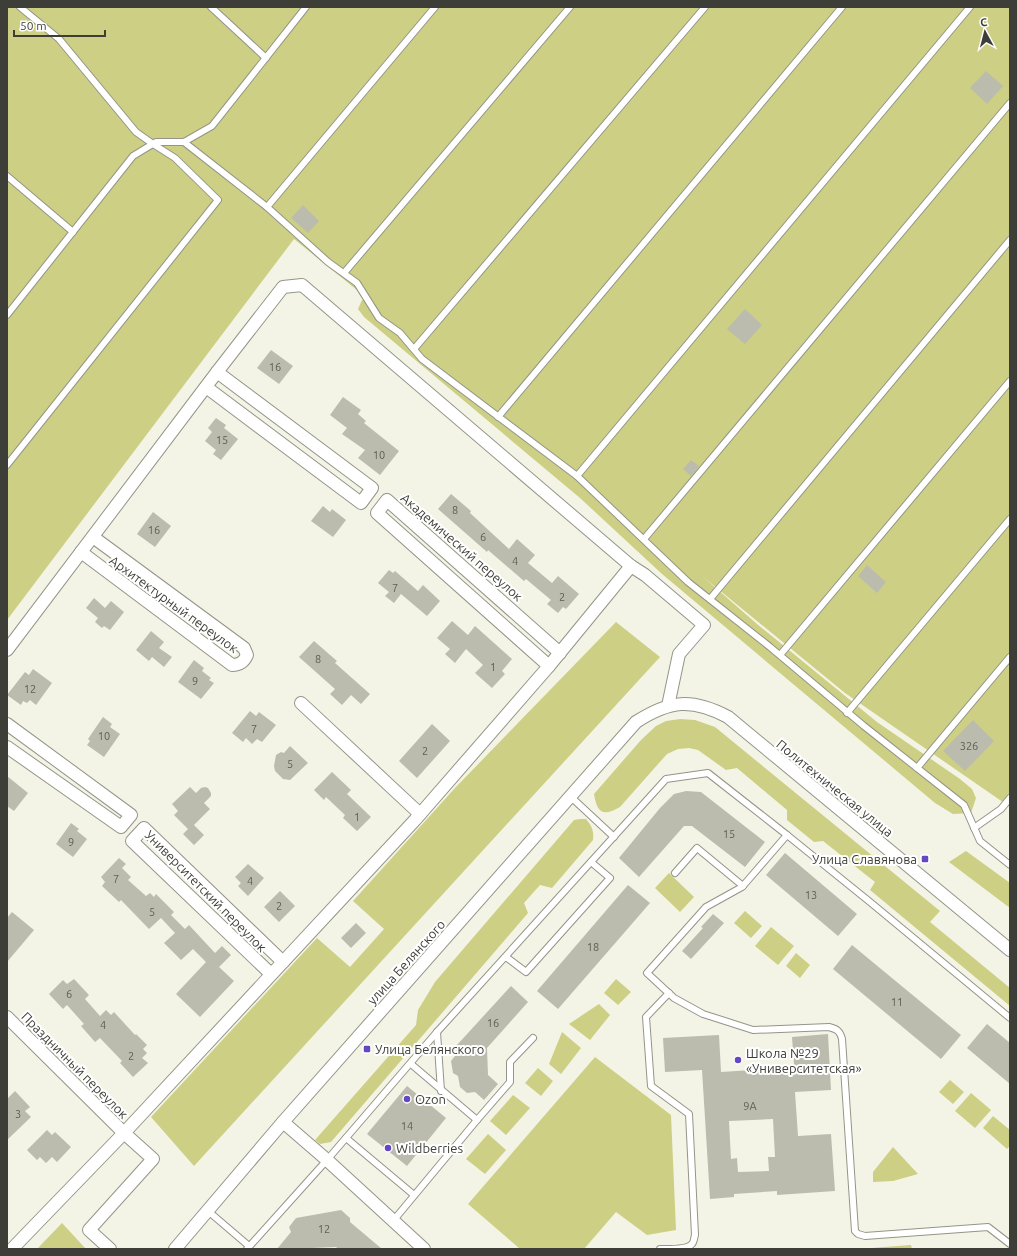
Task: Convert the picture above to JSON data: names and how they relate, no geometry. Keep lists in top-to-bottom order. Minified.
{"streets":{"street":["Академический переулок","Архитектурный переулок","Политехническая улица","Университетский переулок","улица Белянского","Праздничный переулок"]},"crossings":[["Политехническая улица","улица Белянского"]],"places":{"transit":["Улица Славянова","Улица Белянского"],"other":["Школа №29 «Университетская»","Ozon","Wildberries"]},"house_numbers":["16","15","10","8","16","6","4","7","2","8","1","9","12","7","10","326","2","5","1","15","9","7","4","13","2","5","18","6","11","16","4","2","9А","3","14","12"],"scale_bar":"50 m","north":"top"}
